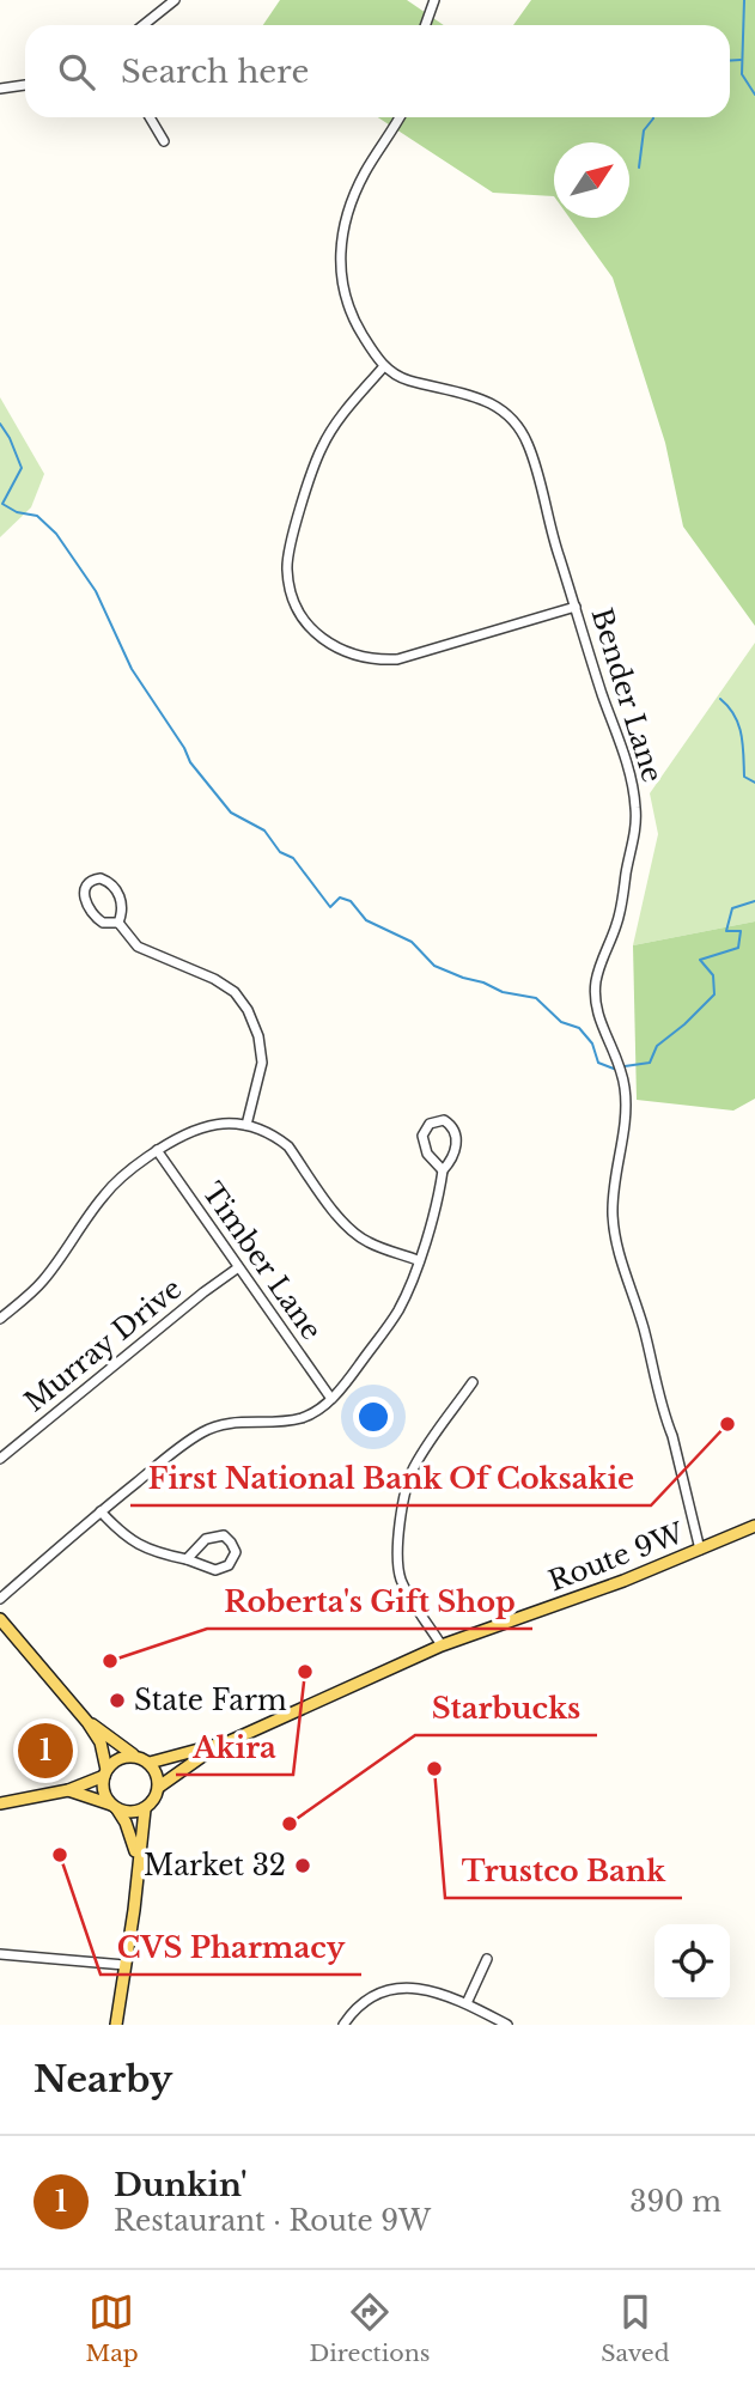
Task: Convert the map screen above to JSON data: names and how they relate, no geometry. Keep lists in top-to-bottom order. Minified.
{"streets":{"main road":["Route 9W"],"street":["Bender Lane","Timber Lane","Murray Drive"]},"crossings":[["Bender Lane","Route 9W"],["Timber Lane","Murray Drive"]],"places":["First National Bank Of Coksakie","Roberta's Gift Shop","Akira","State Farm","Trustco Bank","Starbucks","CVS Pharmacy","Market 32"],"north":"top right","page":{"search":"Search here","pins":"1","heading":"Nearby","list":[{"mark":"1","name":"Dunkin'","note":"Restaurant · Route 9W","value":"390 m"}],"nav":["Map","Directions","Saved"]}}
